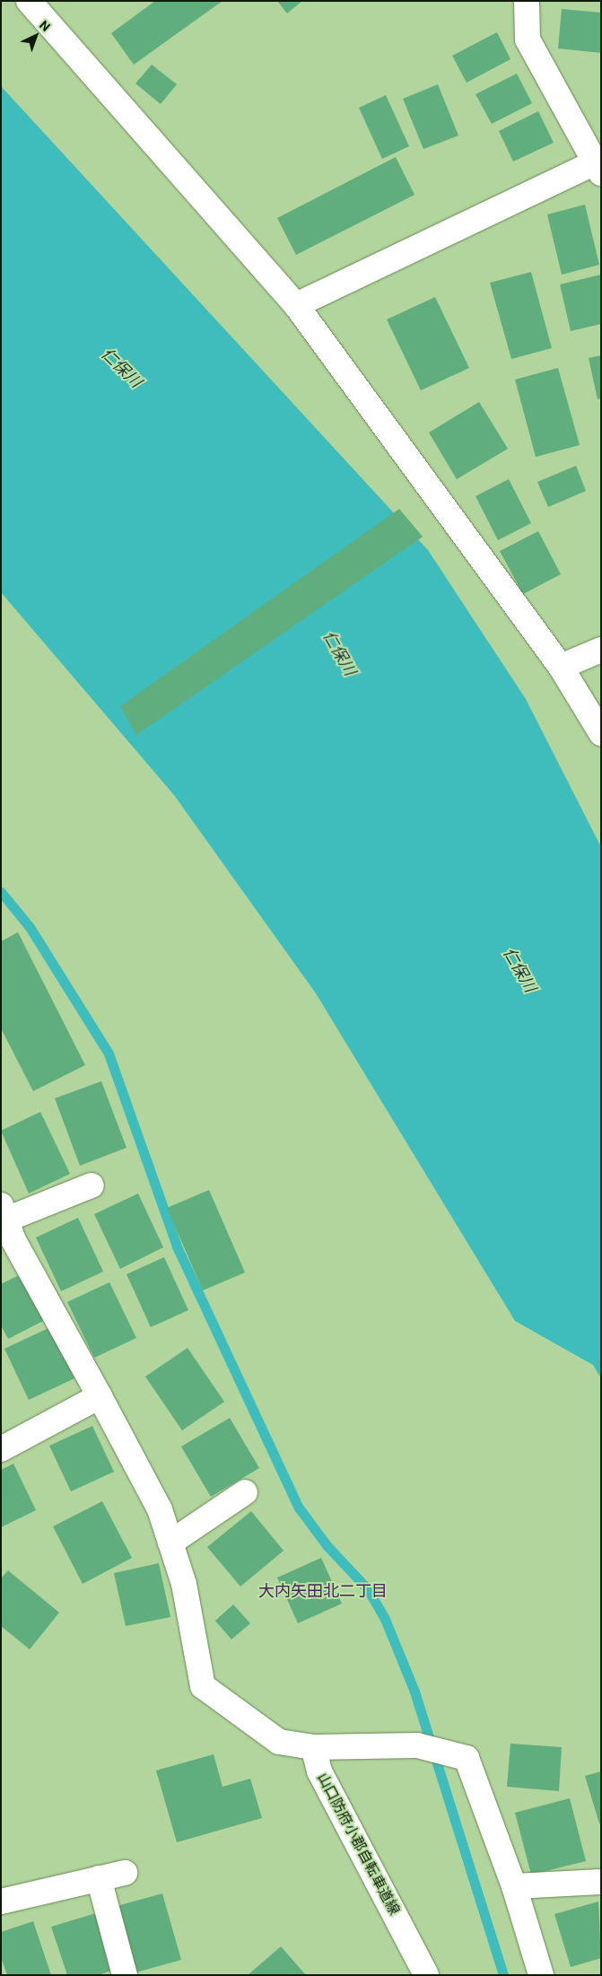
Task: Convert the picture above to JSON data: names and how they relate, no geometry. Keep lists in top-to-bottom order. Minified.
{"streets":{"street":["山口防府小郡自転車道線"]},"districts":["大内矢田北二丁目"],"water":["仁保川"],"north":"top right"}
